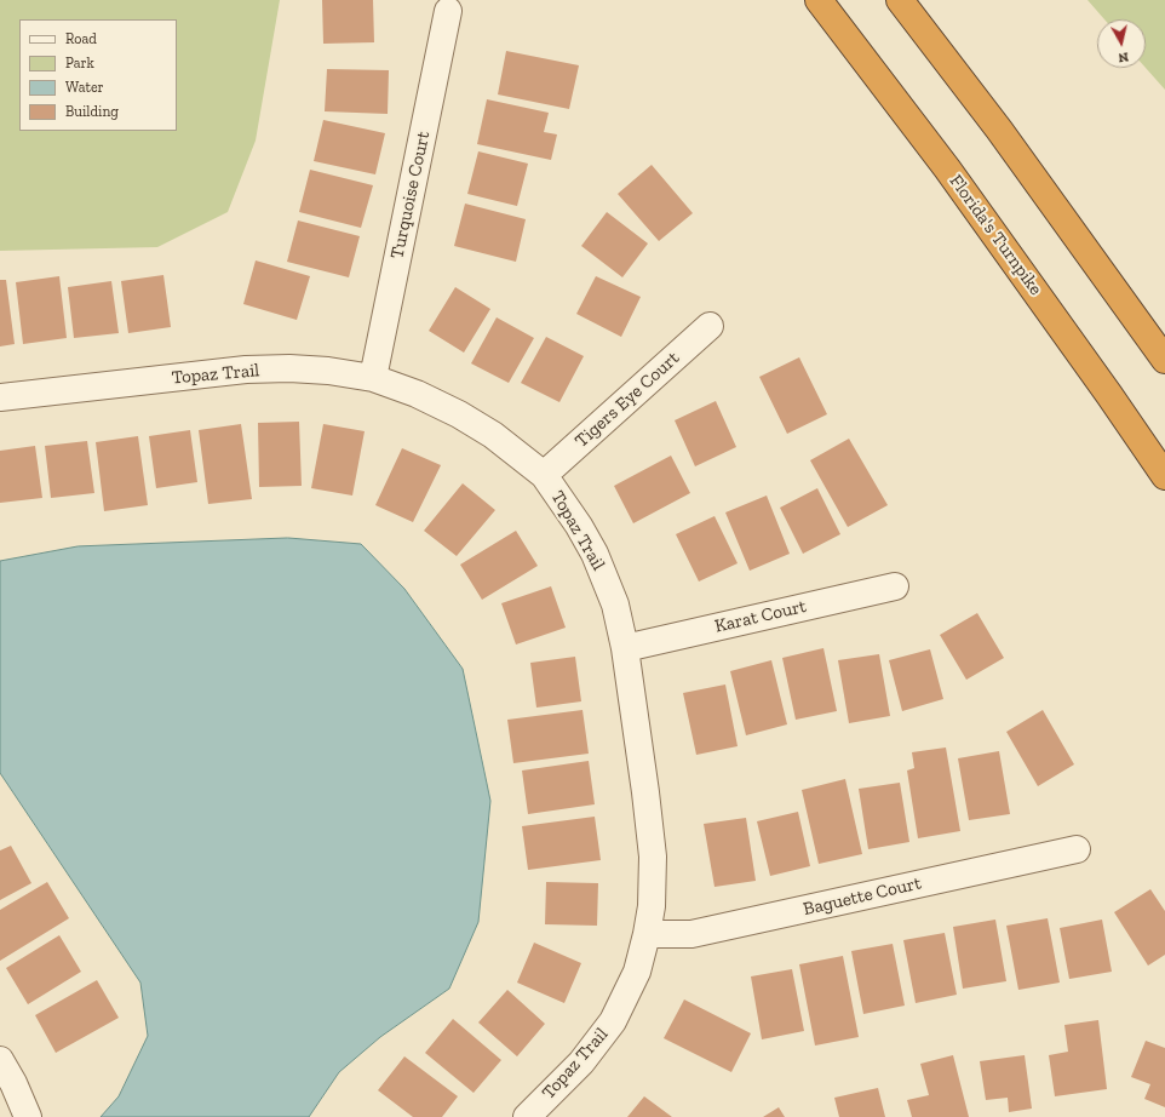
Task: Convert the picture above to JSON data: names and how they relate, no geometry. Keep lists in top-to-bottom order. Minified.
{"streets":{"highway":["Florida's Turnpike"],"street":["Turquoise Court","Topaz Trail","Tigers Eye Court","Karat Court","Baguette Court"]},"crossings":[["Turquoise Court","Topaz Trail"],["Topaz Trail","Tigers Eye Court"],["Topaz Trail","Karat Court"],["Topaz Trail","Baguette Court"]],"legend":["Road","Park","Water","Building"],"north":"bottom"}
